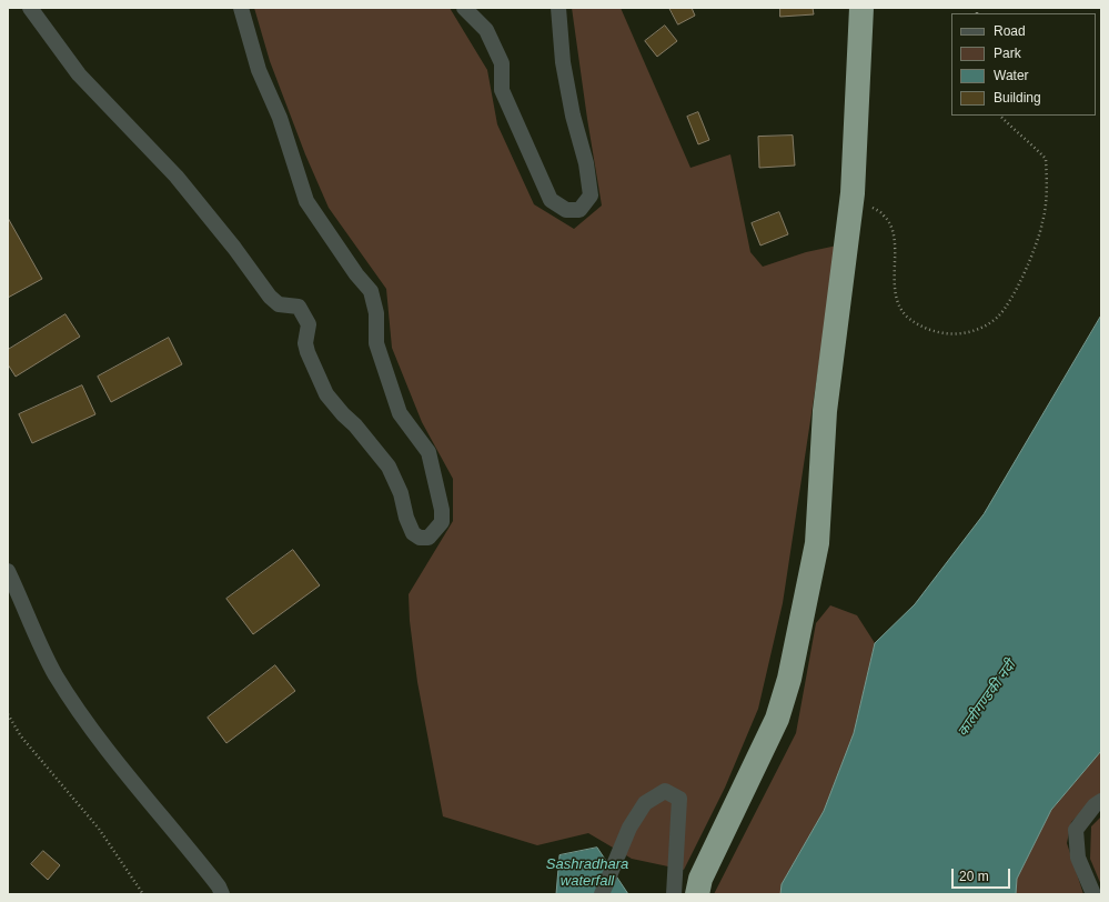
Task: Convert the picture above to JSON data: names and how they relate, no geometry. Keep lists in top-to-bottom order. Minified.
{"water":["कालीगण्डकी नदी","Sashradhara waterfall"],"legend":["Road","Park","Water","Building"],"scale_bar":"20 m"}
